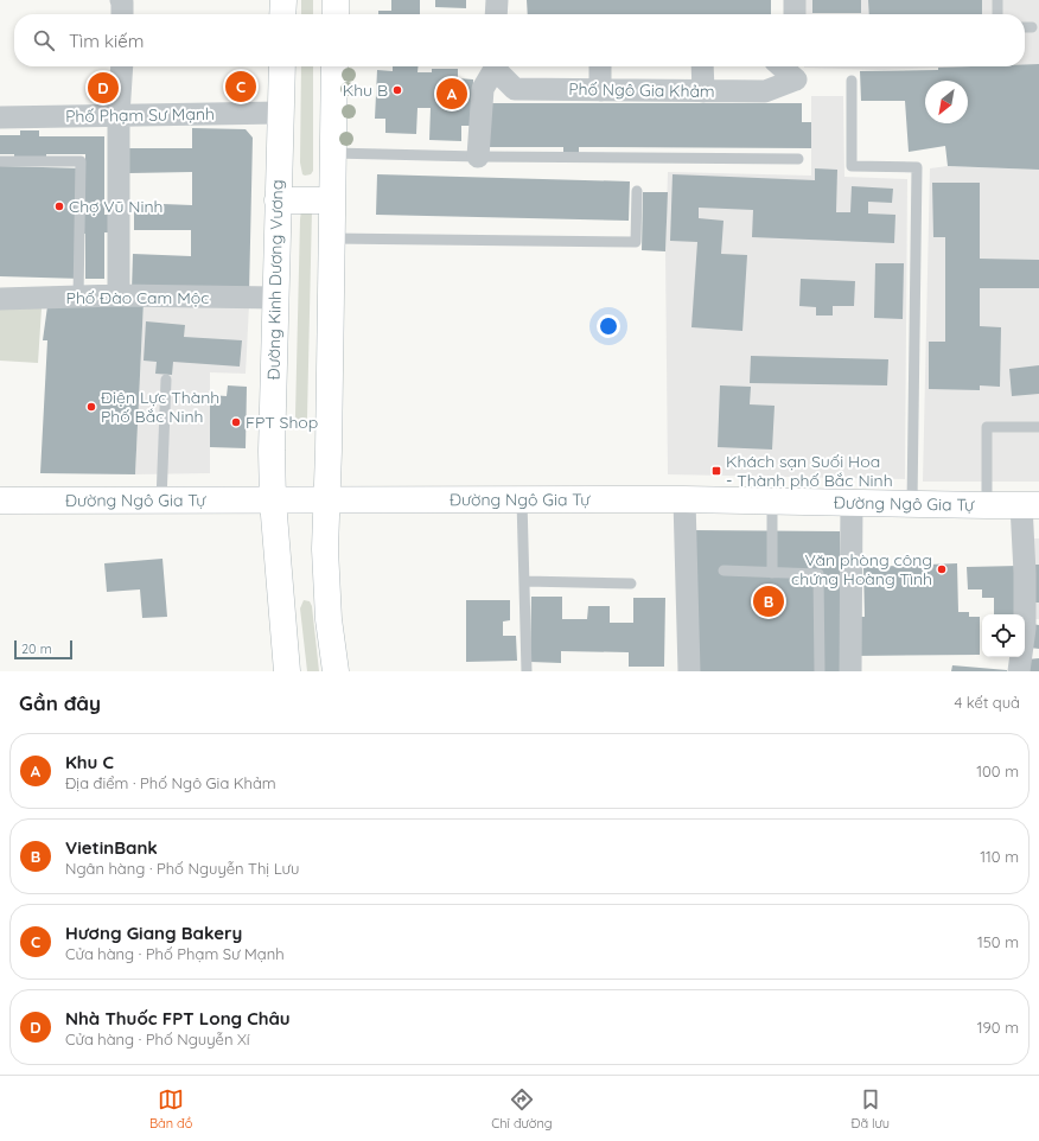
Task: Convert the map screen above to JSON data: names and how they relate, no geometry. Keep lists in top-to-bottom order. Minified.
{"streets":{"main road":["Đường Kinh Dương Vương","Đường Ngô Gia Tự"],"street":["Phố Ngô Gia Khảm","Phố Phạm Sư Mạnh","Phố Đào Cam Mộc"]},"crossings":[["Phố Phạm Sư Mạnh","Đường Kinh Dương Vương"],["Đường Kinh Dương Vương","Phố Đào Cam Mộc"],["Đường Kinh Dương Vương","Đường Ngô Gia Tự"]],"places":{"other":["Khu B","Chợ Vũ Ninh","Điện Lực Thành Phố Bắc Ninh","FPT Shop","Văn phòng công chứng Hoàng Tình"],"transit":["Khách sạn Suối Hoa - Thành phố Bắc Ninh"]},"scale_bar":"20 m","north":"bottom left","page":{"search":"Tìm kiếm","pins":["C","D","A","B"],"scale":"20 m","heading":["Gần đây","4 kết quả"],"list":[{"mark":"A","name":"Khu C","note":"Địa điểm · Phố Ngô Gia Khảm","value":"100 m"},{"mark":"B","name":"VietinBank","note":"Ngân hàng · Phố Nguyễn Thị Lưu","value":"110 m"},{"mark":"C","name":"Hương Giang Bakery","note":"Cửa hàng · Phố Phạm Sư Mạnh","value":"150 m"},{"mark":"D","name":"Nhà Thuốc FPT Long Châu","note":"Cửa hàng · Phố Nguyễn Xí","value":"190 m"}],"nav":["Bản đồ","Chỉ đường","Đã lưu"]}}
